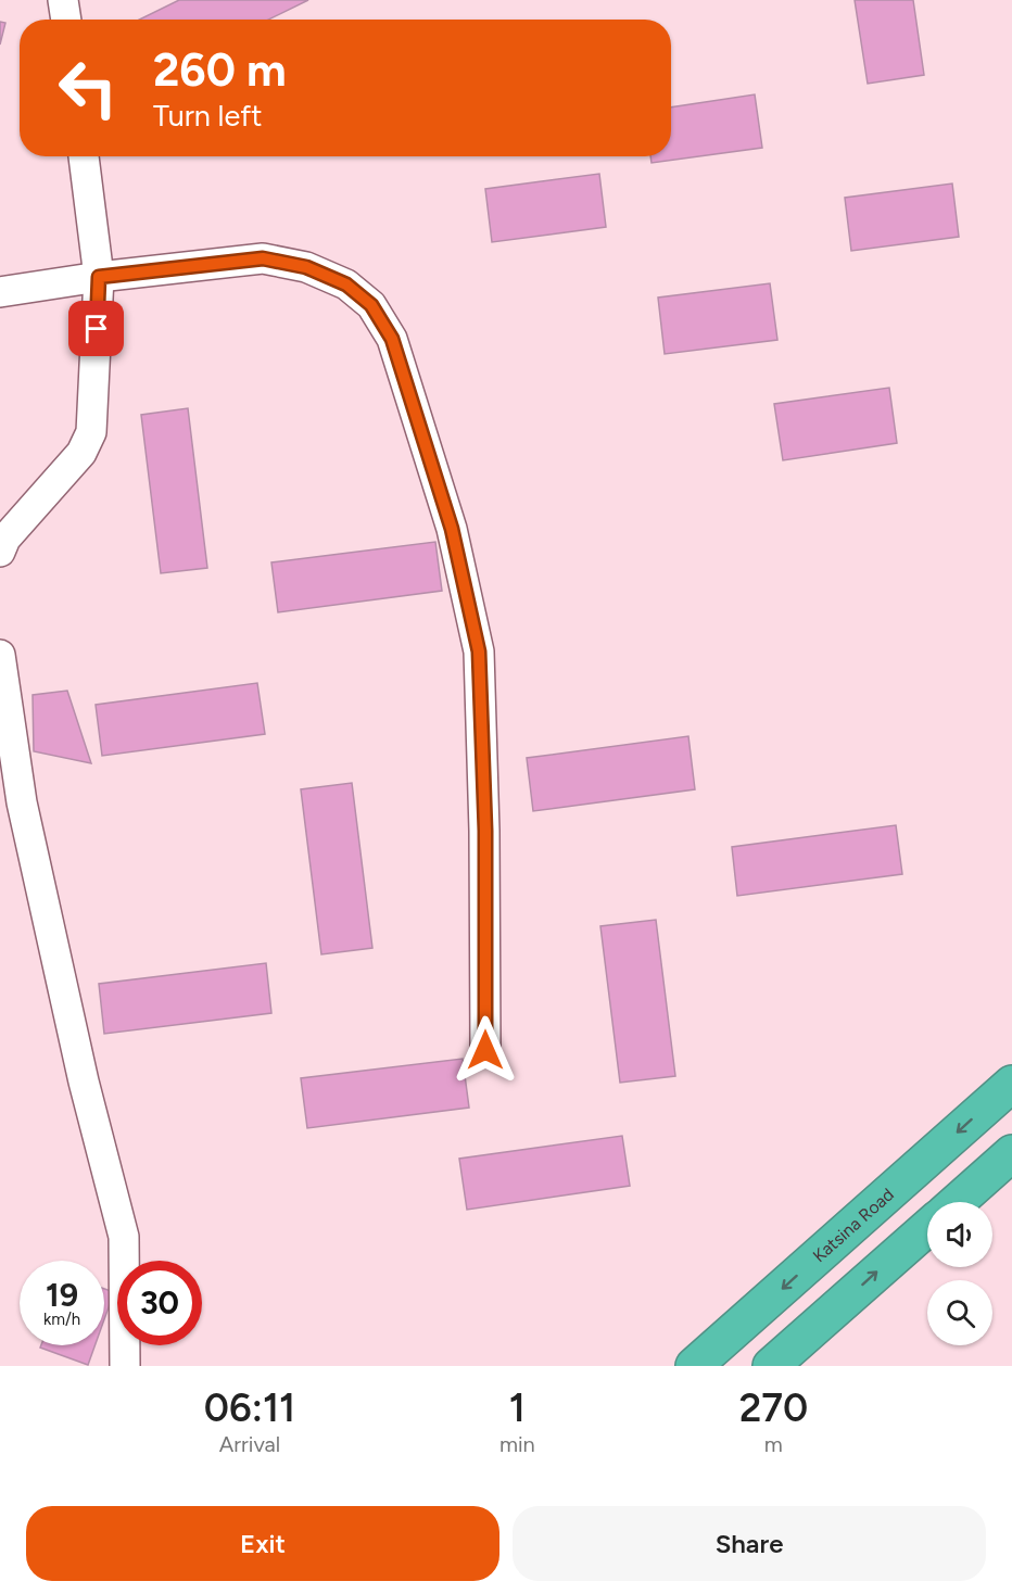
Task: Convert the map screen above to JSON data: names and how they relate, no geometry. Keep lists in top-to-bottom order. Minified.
{"streets":{"highway":["Katsina Road"]},"page":{"turn":["260 m","Turn left"],"speed":"19 km/h","limit":"30","eta":["06:11","Arrival","1","min","270","m"],"buttons":["Exit","Share"]}}
